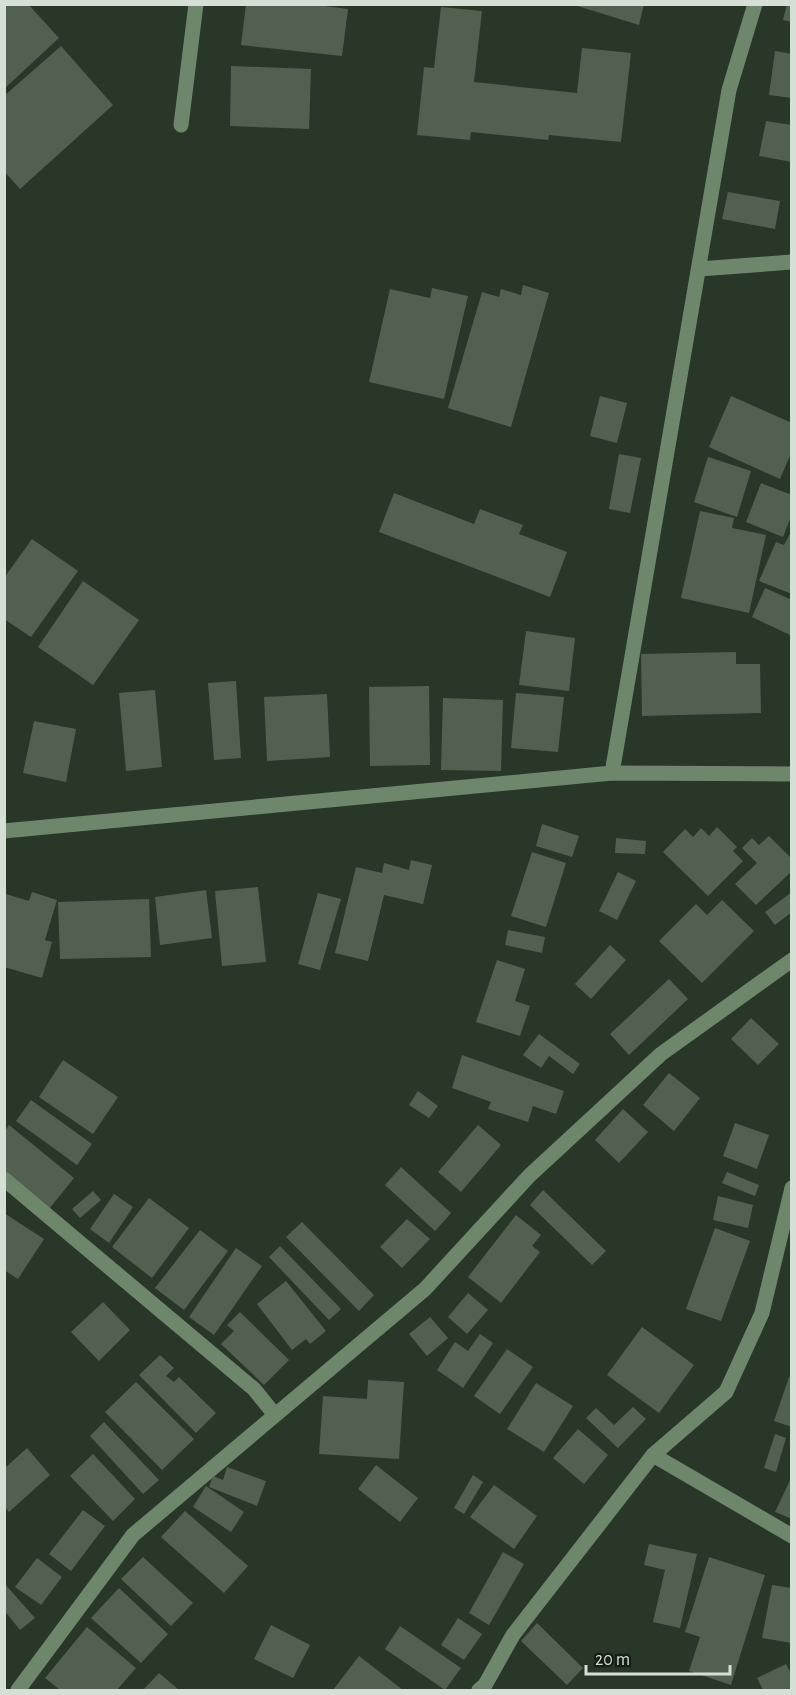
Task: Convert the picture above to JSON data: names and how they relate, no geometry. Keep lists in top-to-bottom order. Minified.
{"scale_bar":"20 m"}
